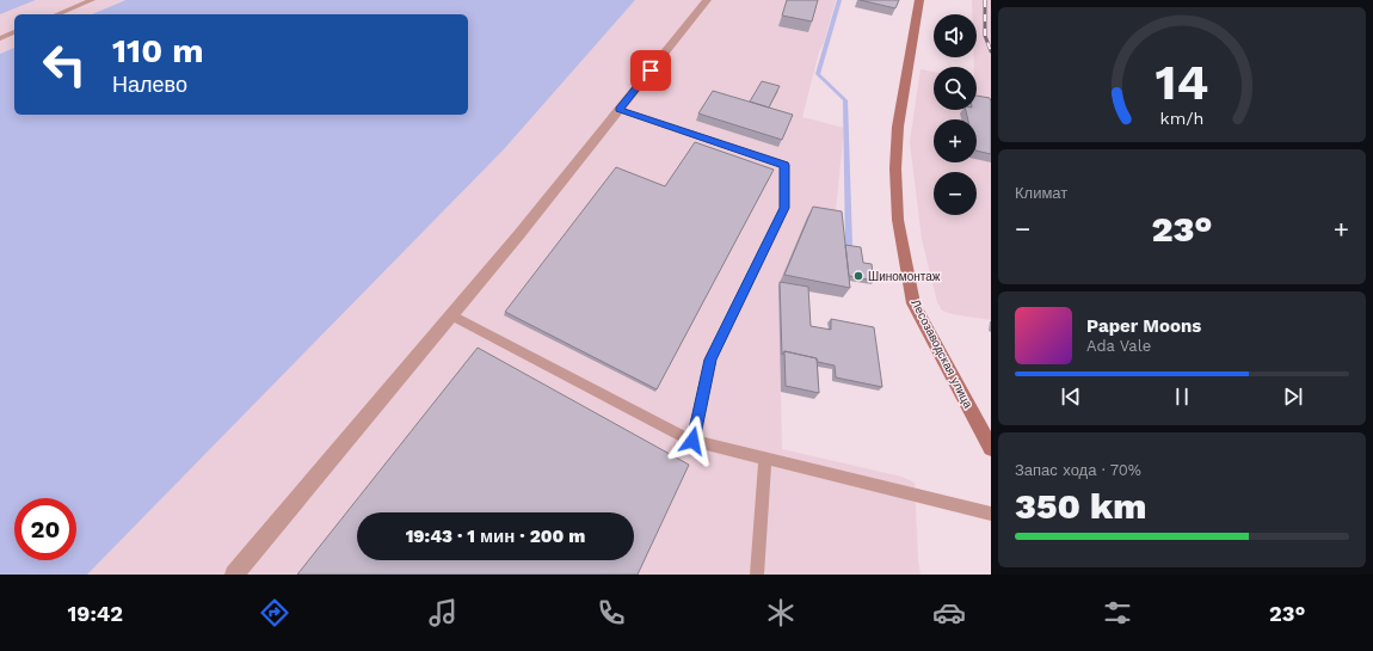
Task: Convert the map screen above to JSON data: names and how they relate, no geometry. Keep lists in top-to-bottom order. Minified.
{"streets":{"main road":["Лесозаводская улица"]},"places":["Шиномонтаж"],"page":{"map_buttons":["+","−"],"turn":["110 m","Налево"],"tile":["Климат",["Запас хода · 70%","350 km"]],"heat":["−","23°","+"],"song":["Paper Moons","Ada Vale"],"limit":"20","trip":"19:43 · 1 мин · 200 m","tabs":["19:42","23°"],"gauge":["14","km/h"]}}
